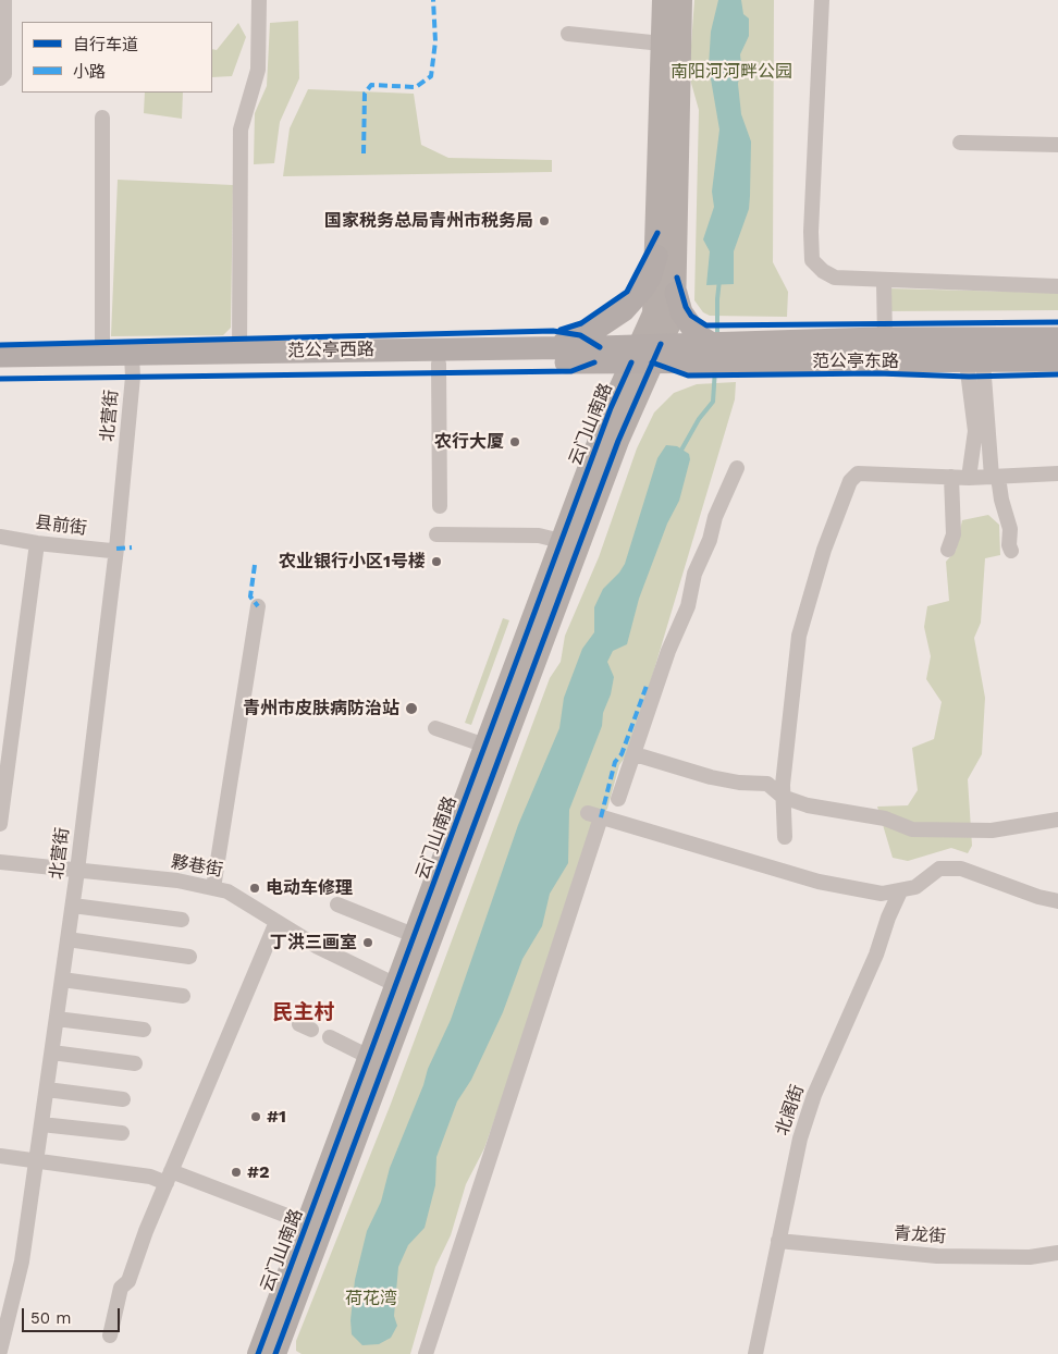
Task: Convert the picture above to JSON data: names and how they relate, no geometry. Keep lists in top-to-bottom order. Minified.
{"streets":{"main road":["范公亭西路","范公亭东路","云门山南路"],"street":["北营街","县前街","夥巷街","北阁街","青龙街"]},"crossings":[["范公亭西路","范公亭东路"],["范公亭西路","北营街"],["范公亭西路","云门山南路"],["范公亭东路","云门山南路"],["北营街","县前街"],["北营街","夥巷街"],["云门山南路","夥巷街"],["北阁街","青龙街"]],"districts":["民主村"],"parks":["南阳河河畔公园","荷花湾"],"places":["国家税务总局青州市税务局","农行大厦","农业银行小区1号楼","青州市皮肤病防治站","电动车修理","丁洪三画室","#1","#2"],"legend":["自行车道","小路"],"scale_bar":"50 m"}
